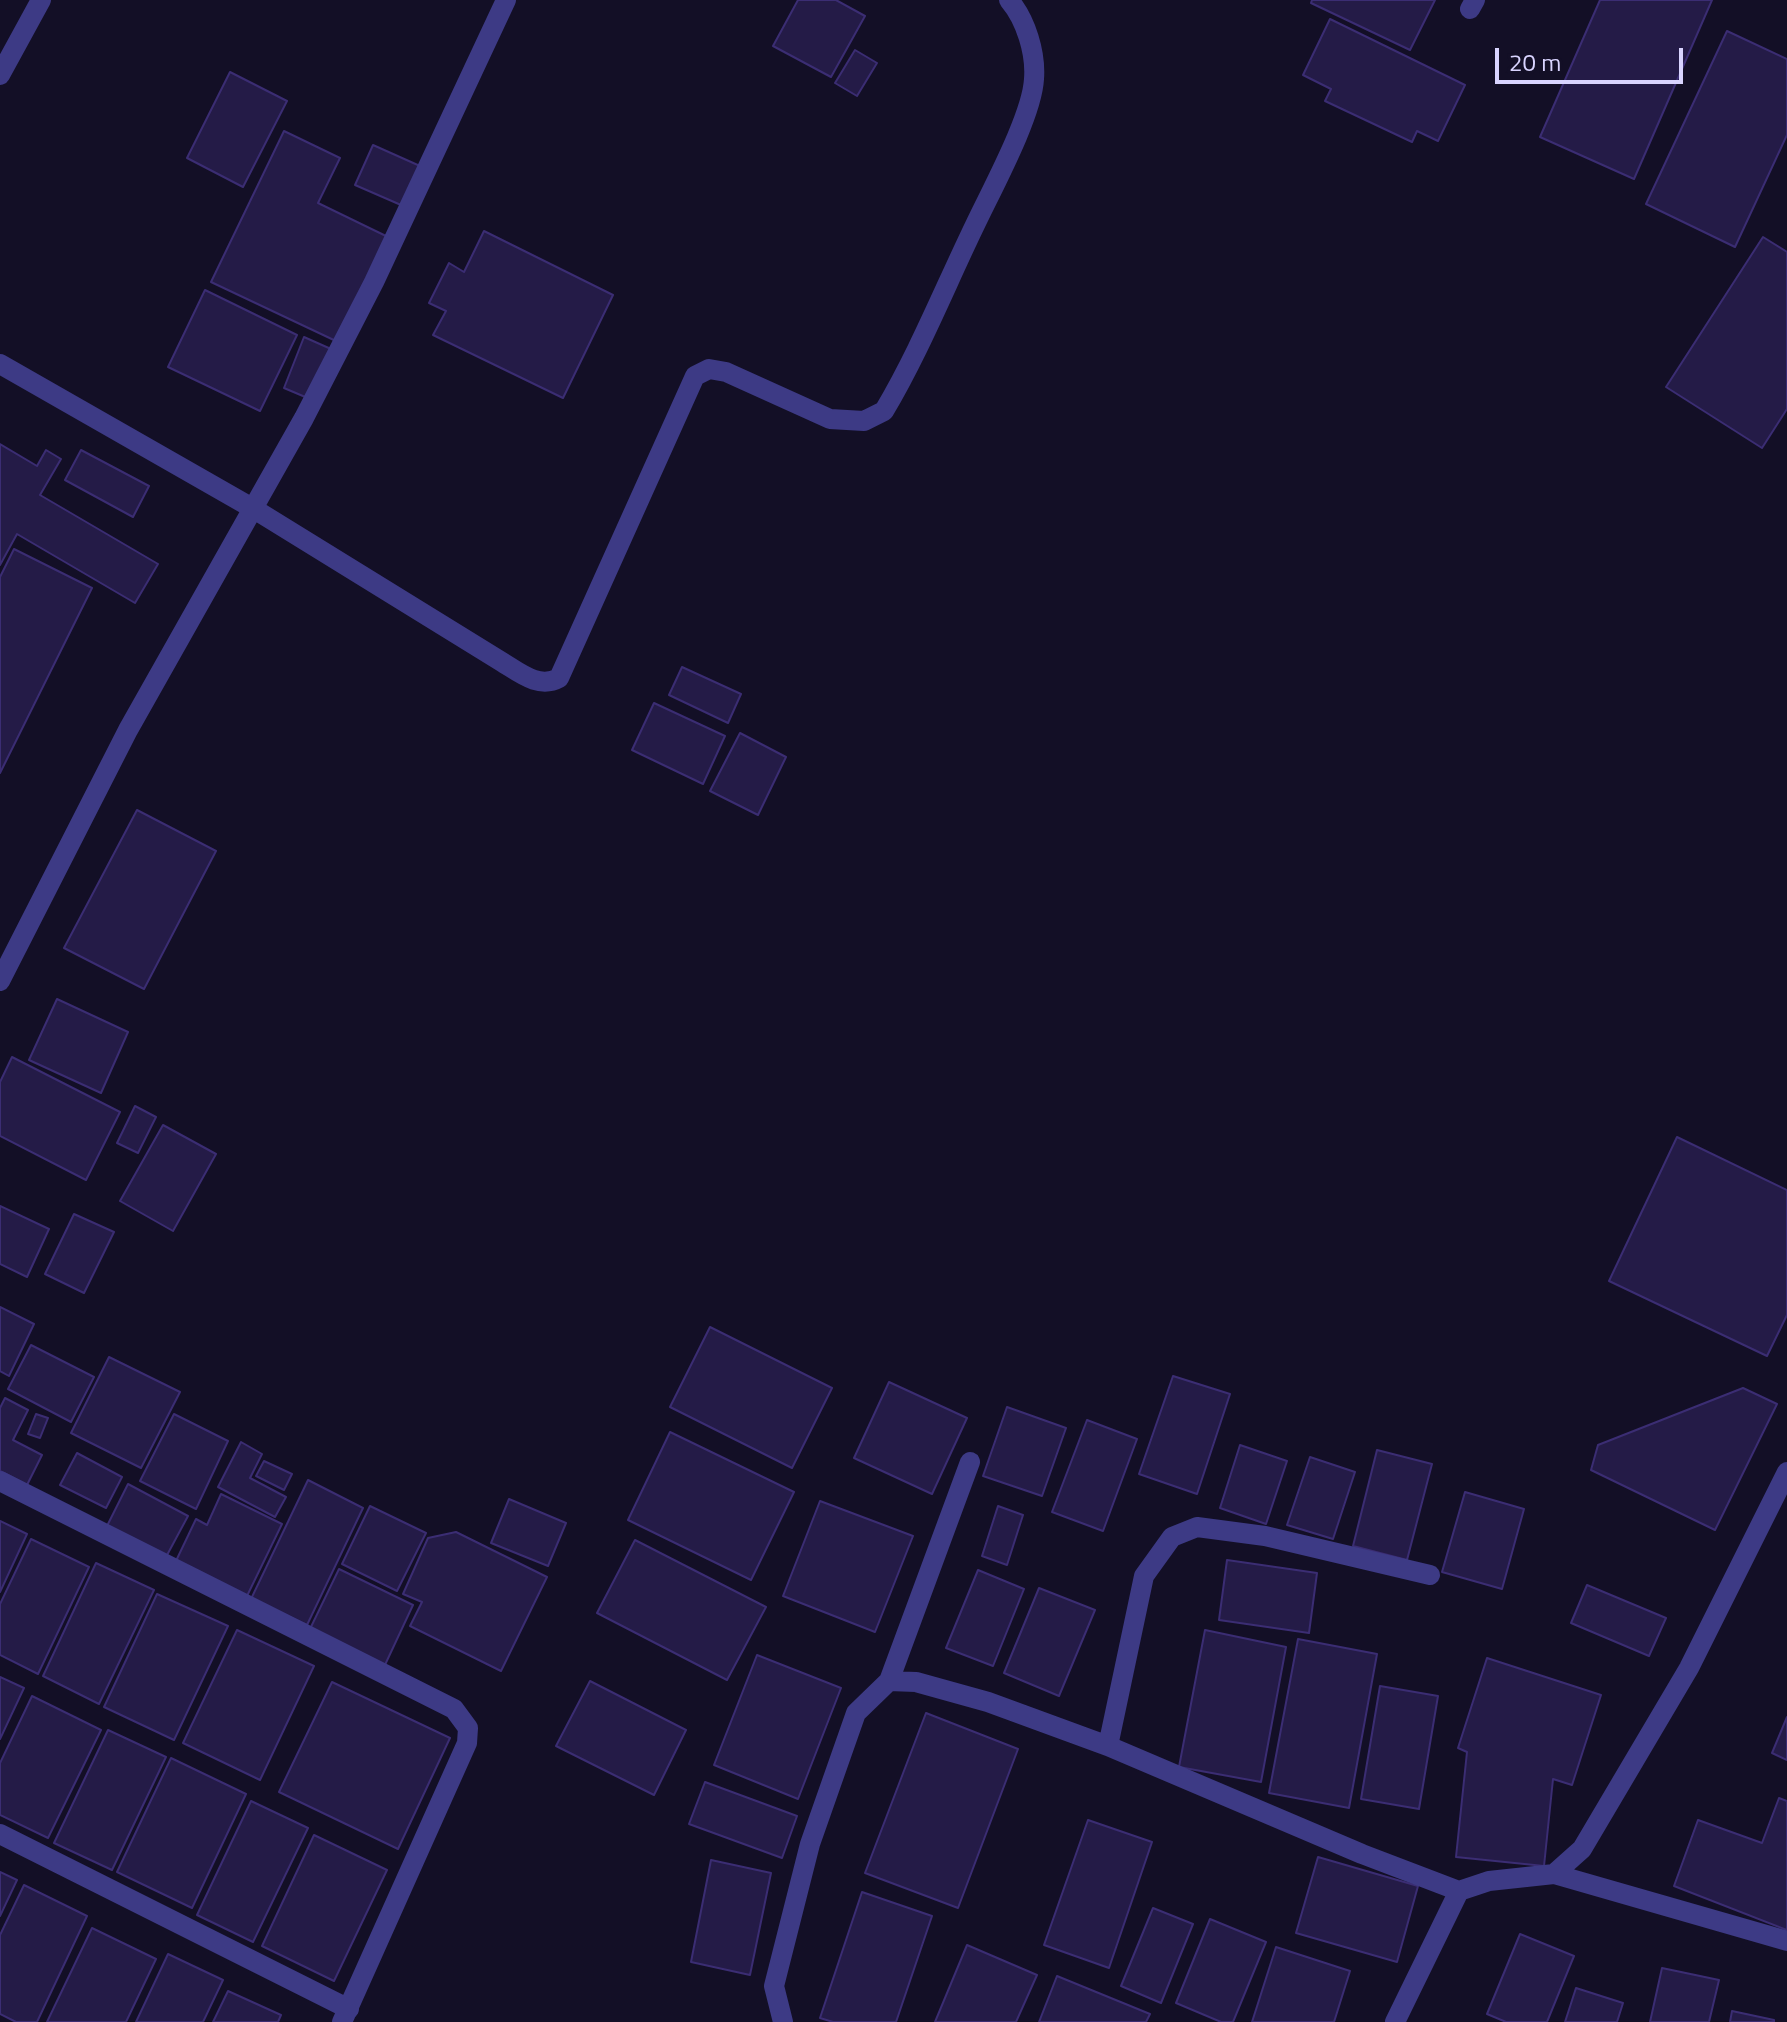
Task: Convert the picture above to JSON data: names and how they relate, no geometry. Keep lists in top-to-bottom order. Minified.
{"scale_bar":"20 m"}
